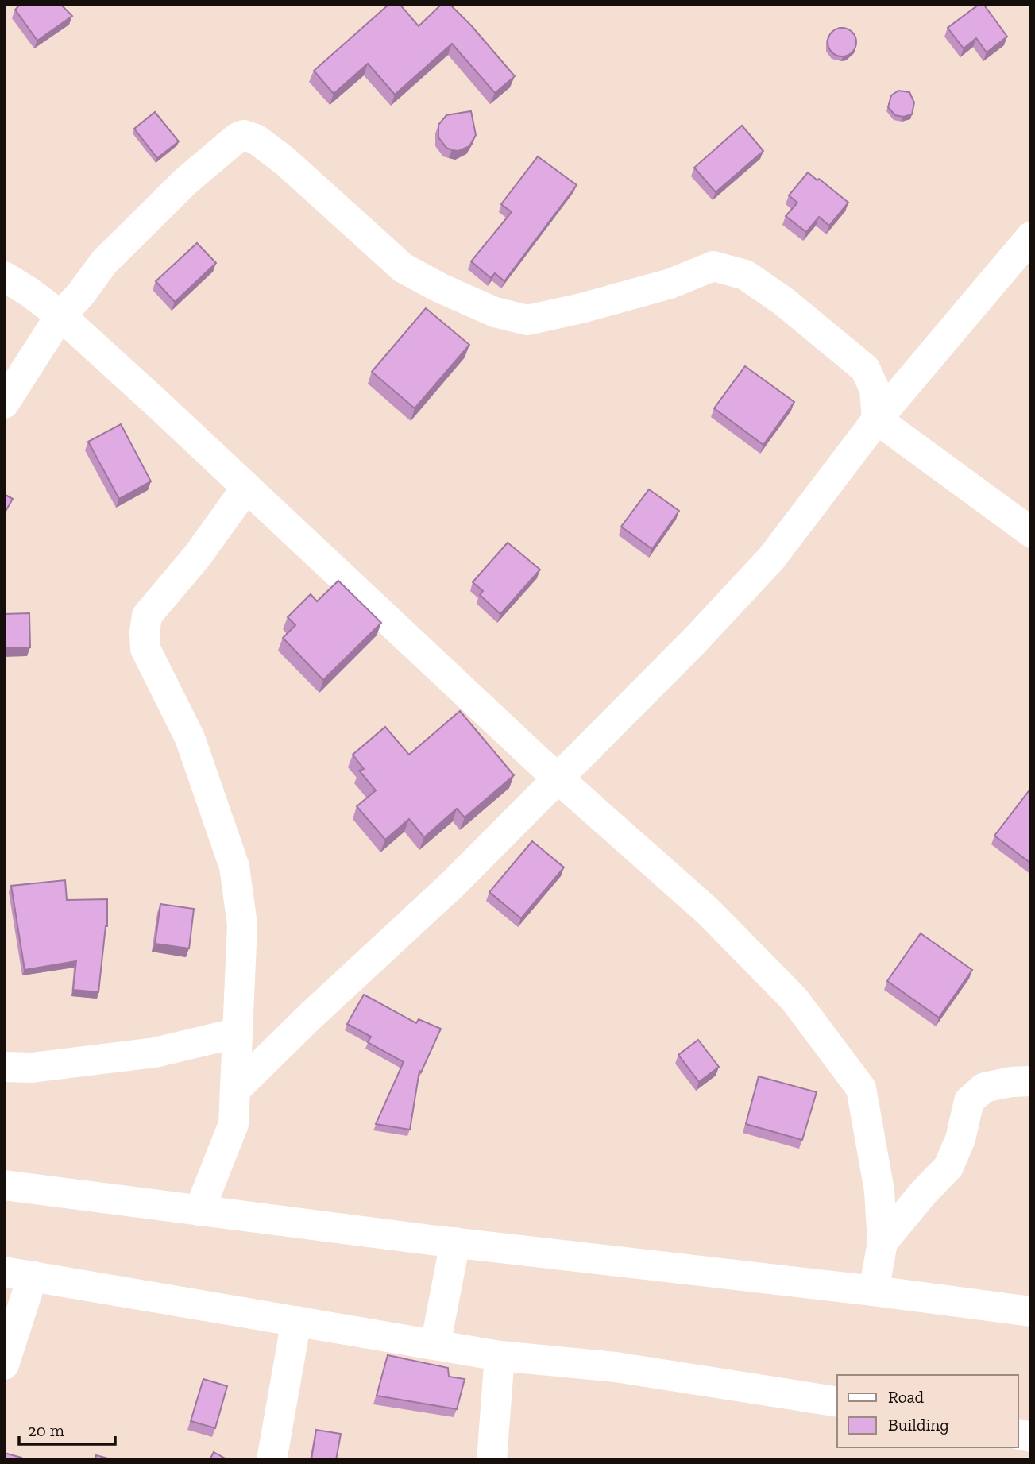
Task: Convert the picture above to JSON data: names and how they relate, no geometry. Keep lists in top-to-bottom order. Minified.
{"legend":["Road","Building"],"scale_bar":"20 m"}
